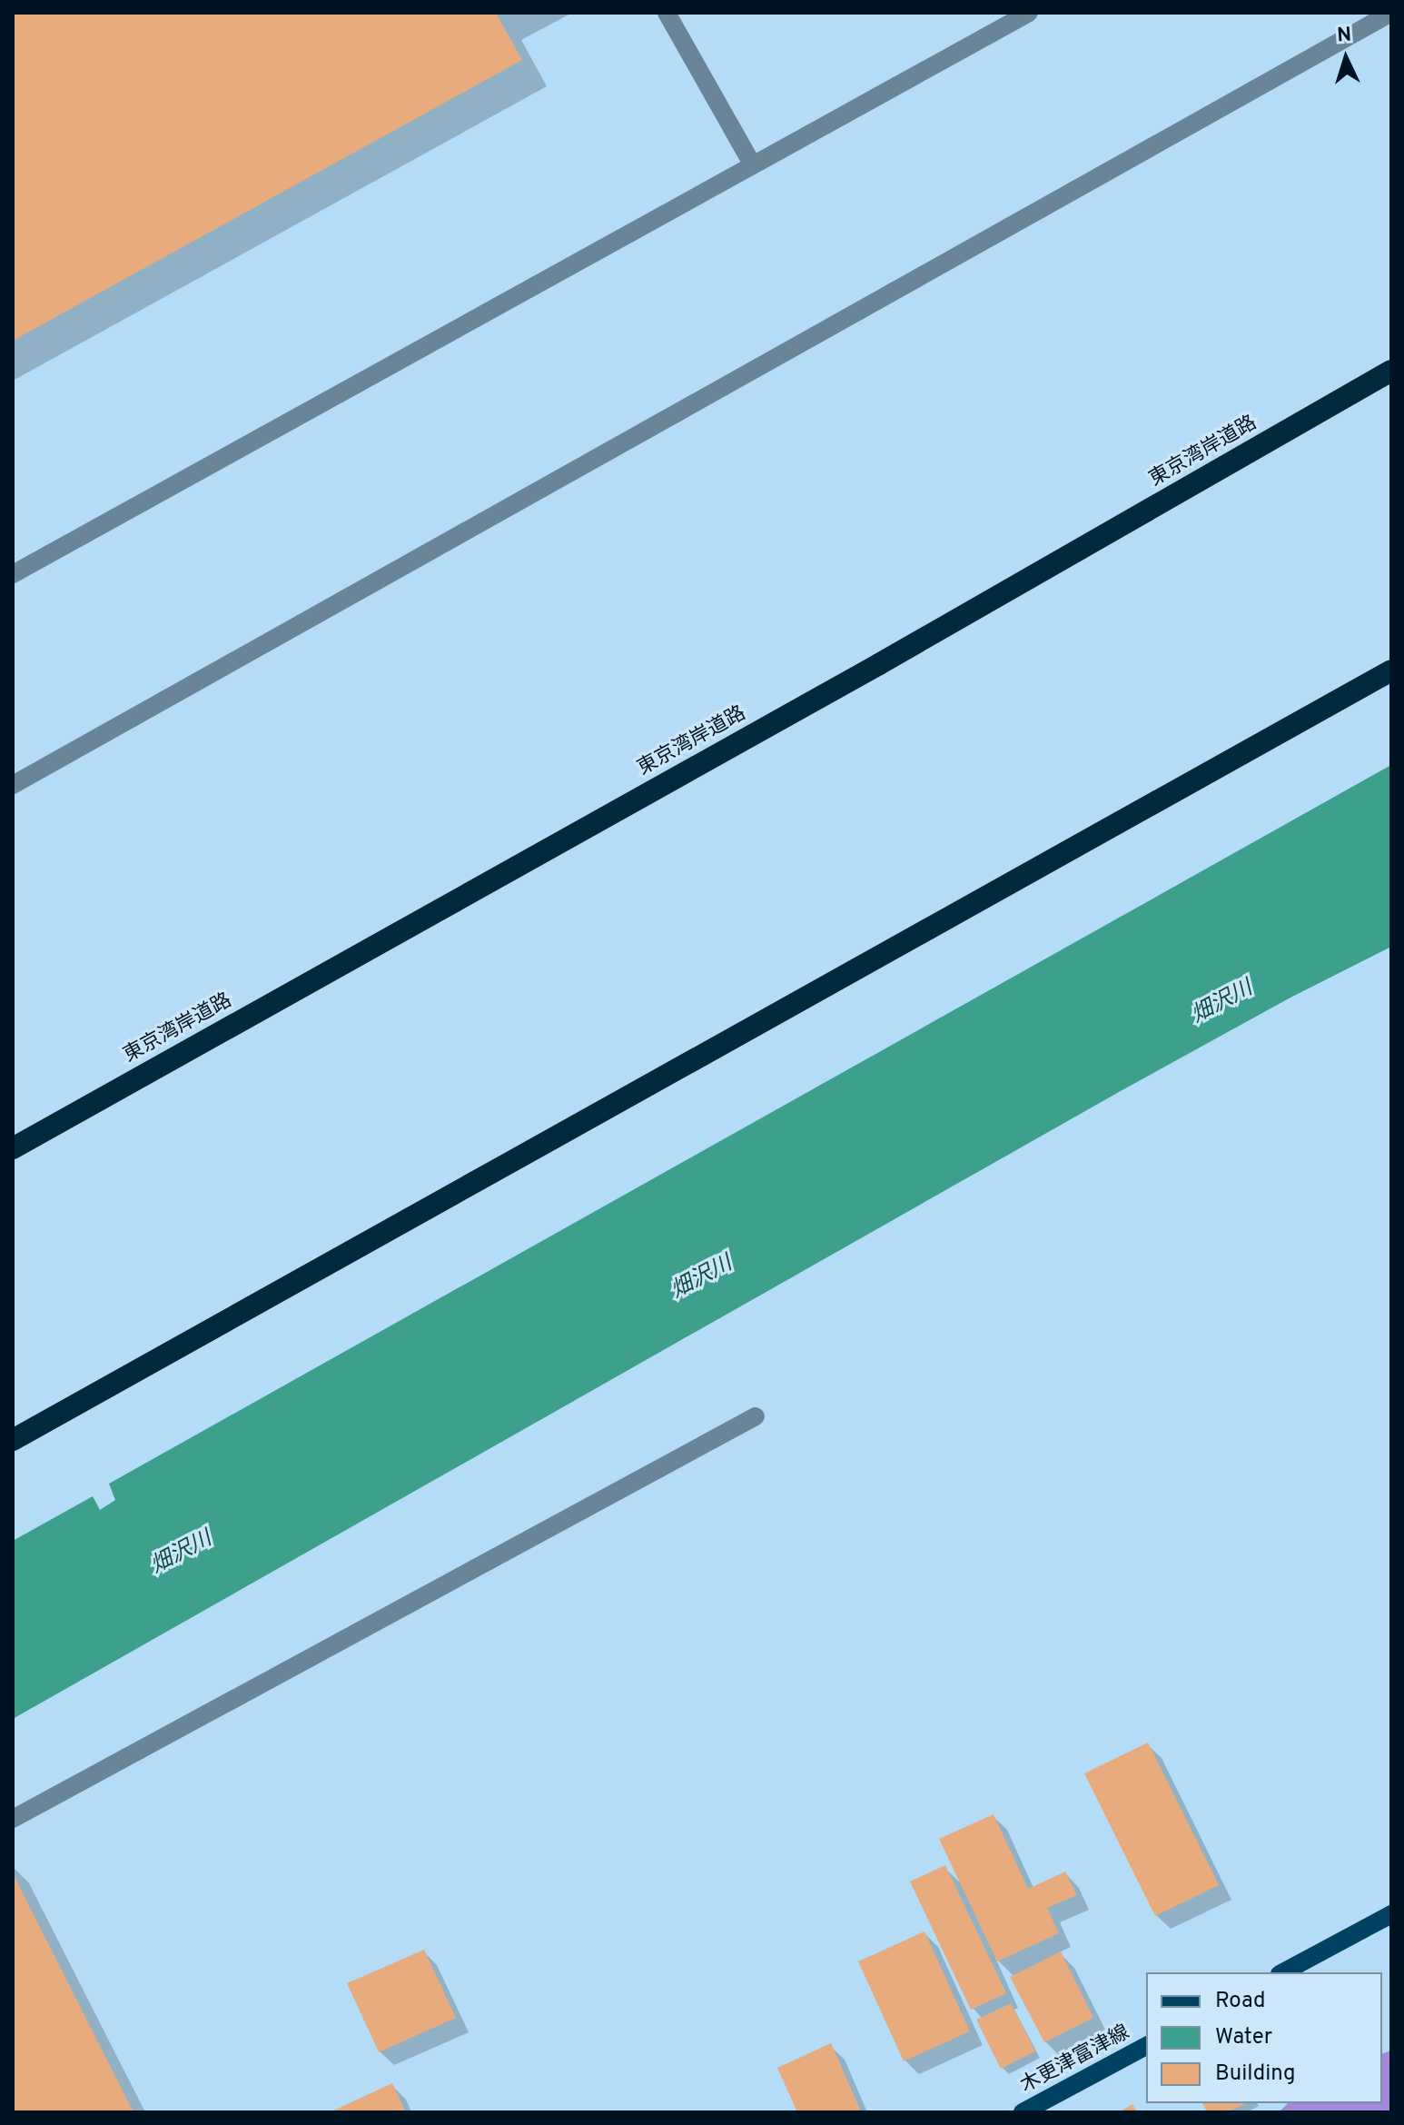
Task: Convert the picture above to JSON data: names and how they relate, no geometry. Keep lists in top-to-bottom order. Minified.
{"streets":{"highway":["東京湾岸道路"],"main road":["木更津富津線"]},"water":["畑沢川"],"legend":["Road","Water","Building"],"north":"top"}
